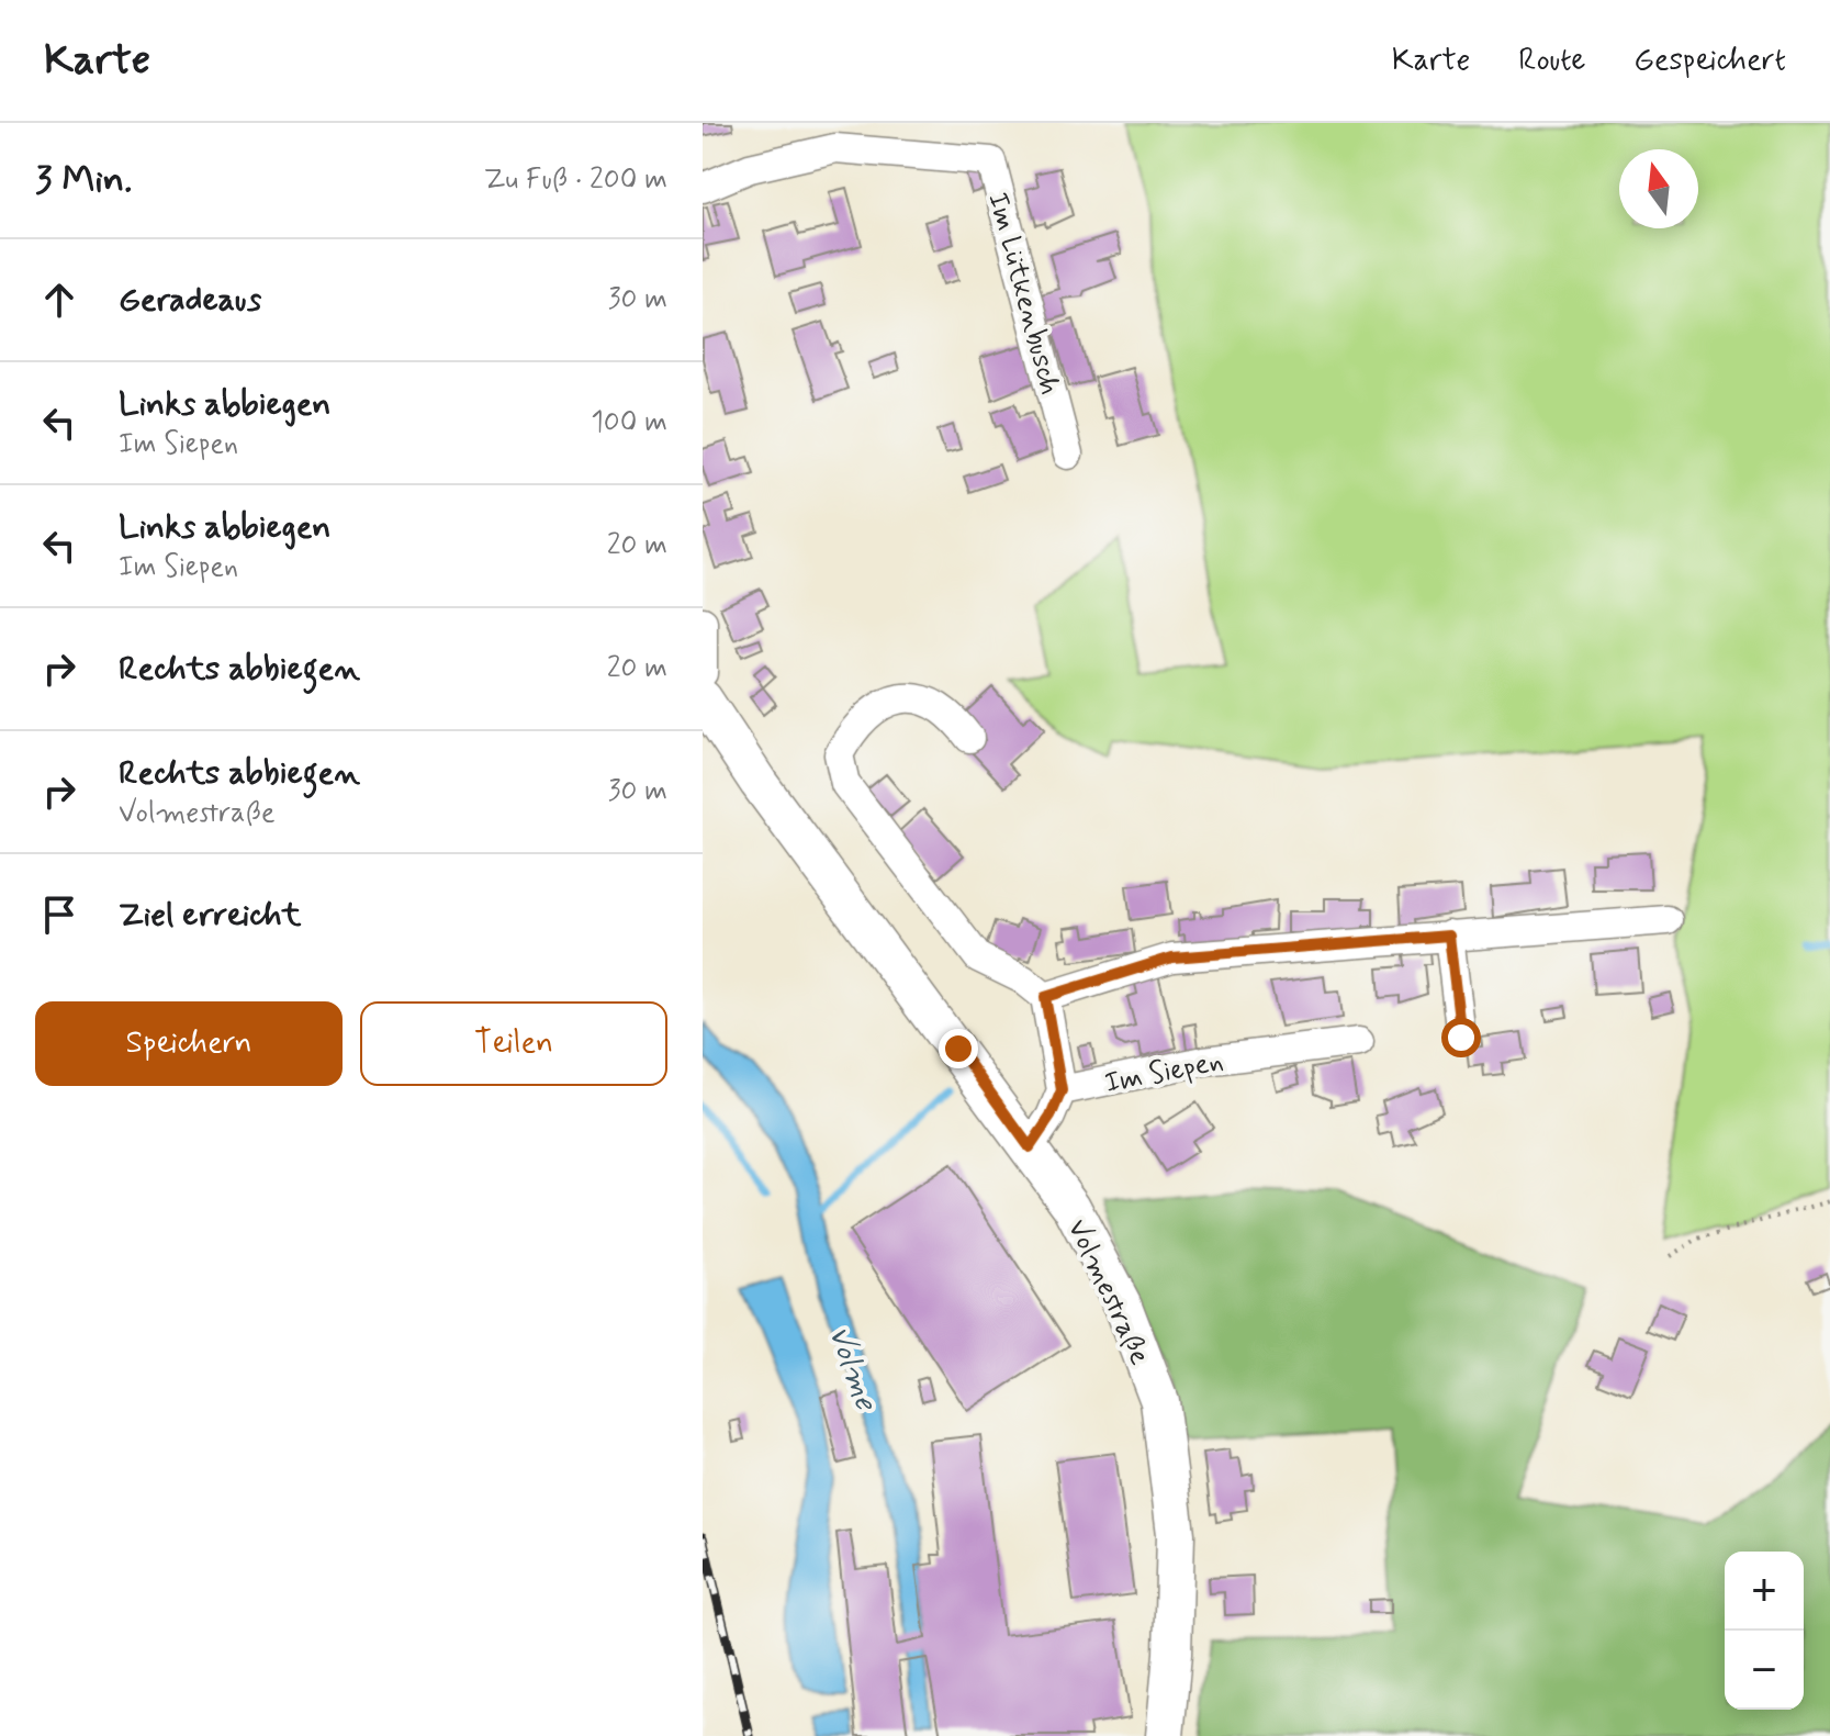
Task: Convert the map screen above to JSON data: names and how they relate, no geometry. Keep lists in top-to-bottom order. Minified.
{"streets":{"main road":["Volmestraße"],"street":["Im Lütkenbusch","Im Siepen"]},"water":["Volme"],"north":"top","page":{"header":"Karte","nav":["Karte","Route","Gespeichert"],"heading":["3 Min.","Zu Fuß · 200 m"],"list":[["Geradeaus","30 m"],["Links abbiegen","Im Siepen","100 m"],["Links abbiegen","Im Siepen","20 m"],["Rechts abbiegen","20 m"],["Rechts abbiegen","Volmestraße","30 m"],"Ziel erreicht"],"buttons":["Speichern","Teilen"],"map_buttons":["+","−"]}}
